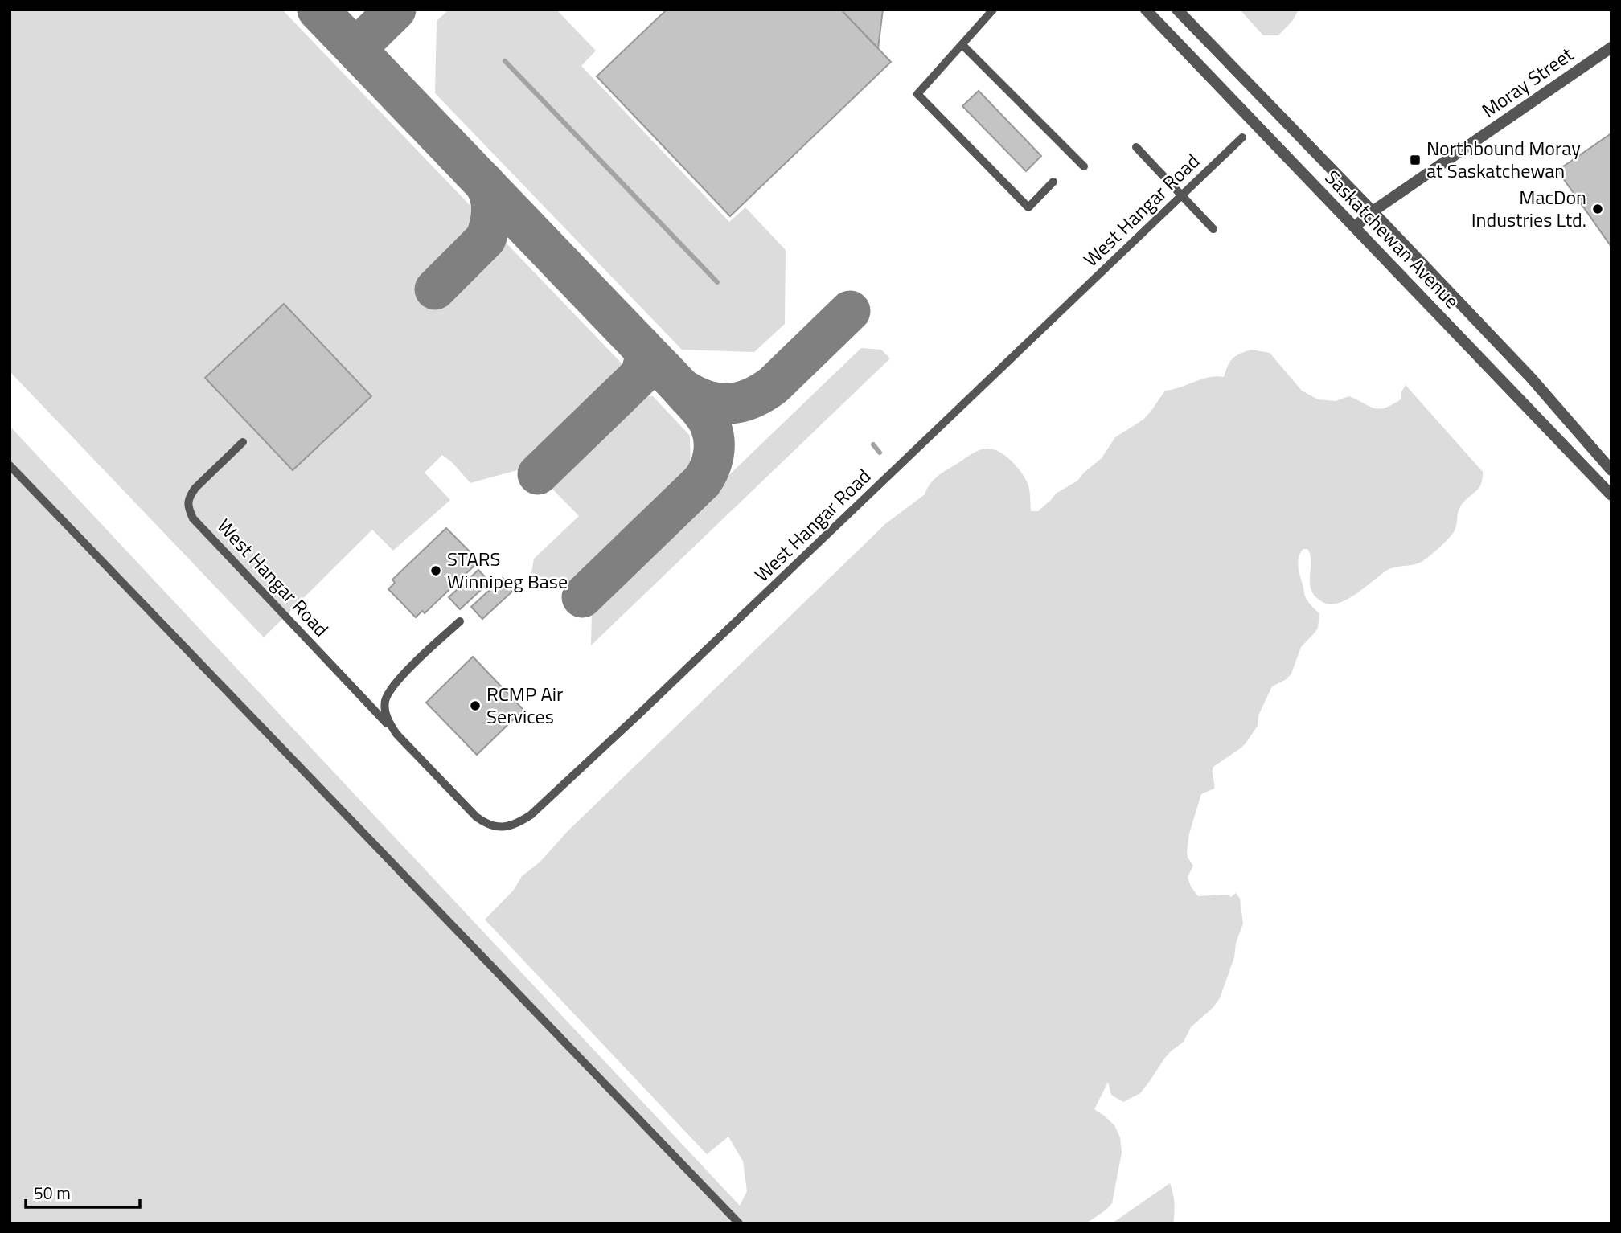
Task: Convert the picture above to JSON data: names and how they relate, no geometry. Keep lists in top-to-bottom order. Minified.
{"streets":{"street":["Moray Street","Saskatchewan Avenue"],"lane":["West Hangar Road"]},"crossings":[["Moray Street","Saskatchewan Avenue"]],"places":{"transit":["Northbound Moray at Saskatchewan"],"other":["MacDon Industries Ltd.","STARS Winnipeg Base","RCMP Air Services"]},"scale_bar":"50 m"}
